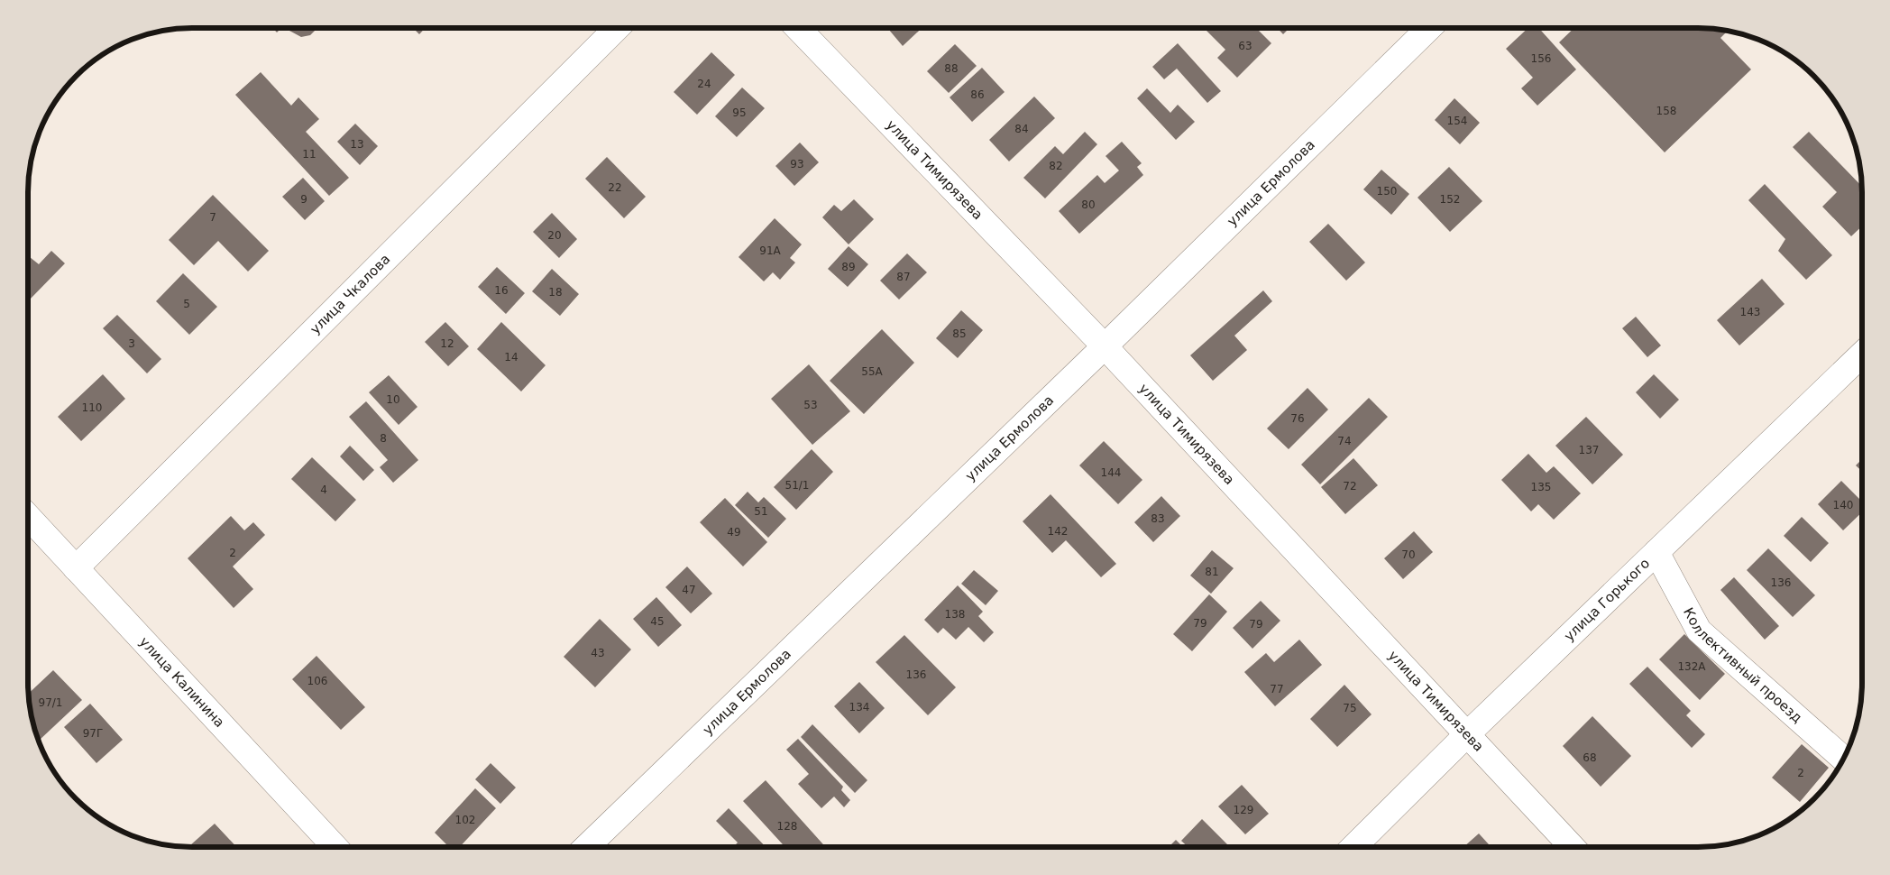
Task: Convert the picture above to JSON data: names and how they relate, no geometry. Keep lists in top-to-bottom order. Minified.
{"streets":{"street":["улица Тимирязева","улица Ермолова","улица Чкалова","улица Горького","Коллективный проезд","улица Калинина"]},"crossings":[["улица Тимирязева","улица Ермолова"],["улица Тимирязева","улица Горького"],["улица Чкалова","улица Калинина"],["улица Горького","Коллективный проезд"]],"house_numbers":["63","156","88","24","86","158","95","154","84","13","11","93","82","22","150","9","152","80","7","20","91А","89","87","16","18","5","143","85","3","12","14","55А","10","53","110","76","8","74","137","144","51/1","72","135","4","140","51","83","142","49","2","70","81","136","47","138","45","79","79","43","132А","136","106","77","97/1","134","75","97Г","68","2","129","102","128"]}
